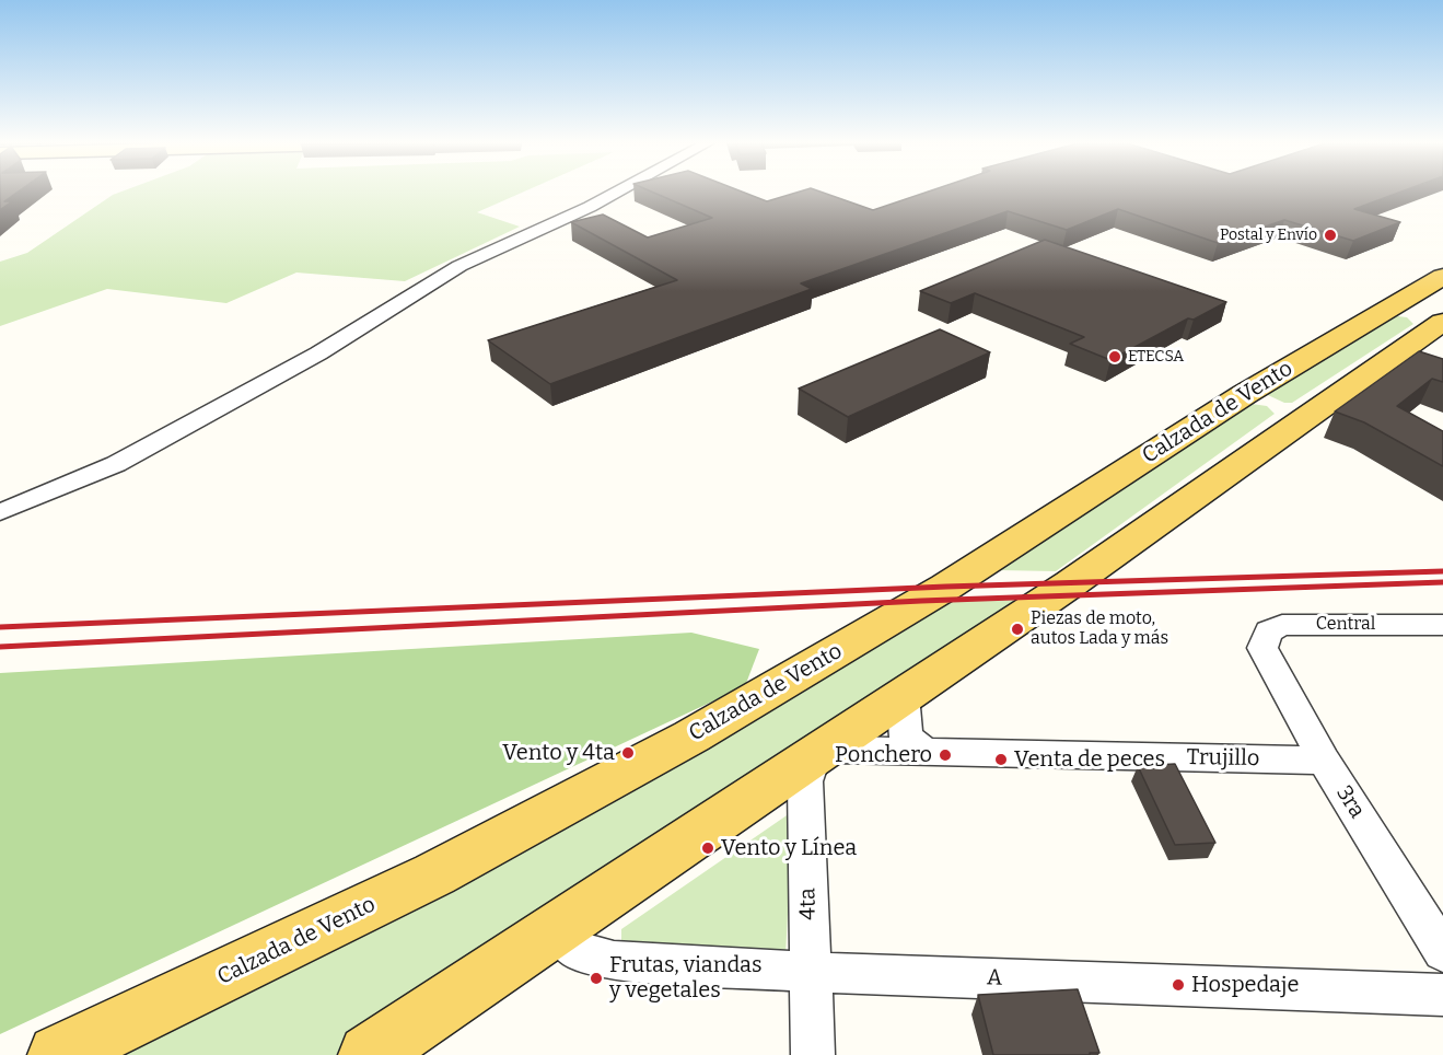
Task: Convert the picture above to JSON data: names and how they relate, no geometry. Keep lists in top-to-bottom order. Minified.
{"streets":{"main road":["Calzada de Vento"],"street":["Central","Trujillo","3ra","4ta","A"]},"crossings":[["Central","3ra"],["Trujillo","3ra"],["Trujillo","4ta"],["4ta","A"]],"places":["Postal y Envío","ETECSA","Piezas de moto, autos Lada y más","Vento y 4ta","Ponchero","Venta de peces","Vento y Línea","Frutas, viandas y vegetales","Hospedaje"]}
